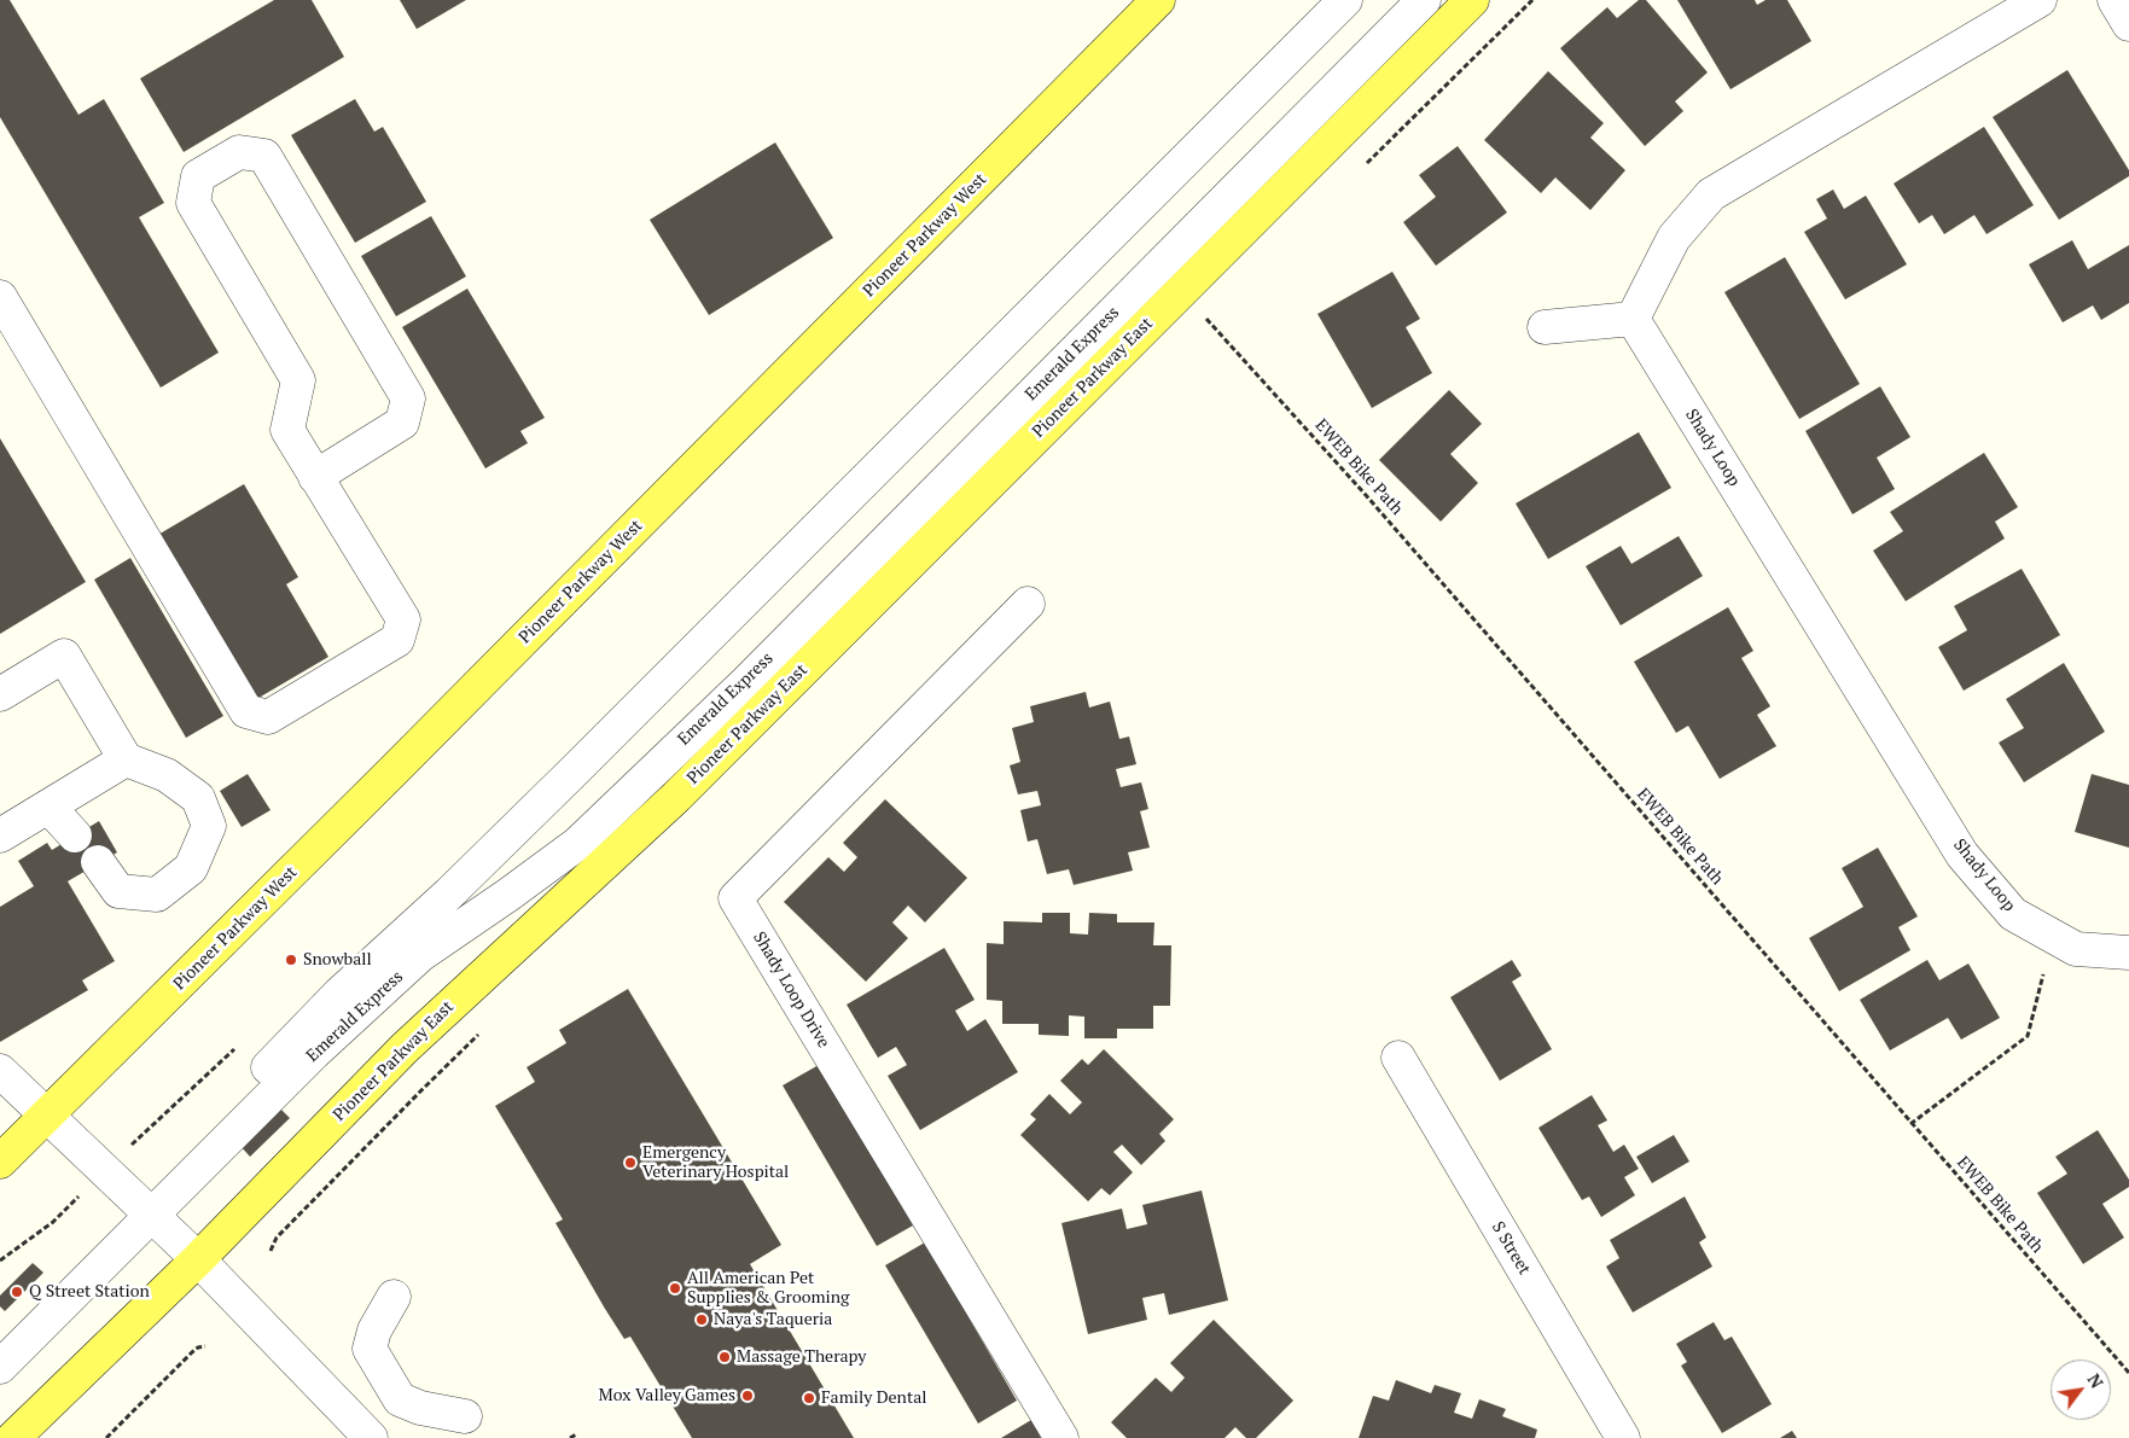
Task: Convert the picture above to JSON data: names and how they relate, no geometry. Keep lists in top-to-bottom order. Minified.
{"streets":{"main road":["Pioneer Parkway West","Pioneer Parkway East"],"street":["Emerald Express","Shady Loop","Shady Loop Drive","S Street"],"path":["EWEB Bike Path"]},"places":["Snowball","Emergency Veterinary Hospital","All American Pet Supplies & Grooming","Q Street Station","Naya's Taqueria","Massage Therapy","Mox Valley Games","Family Dental"],"north":"top right"}
